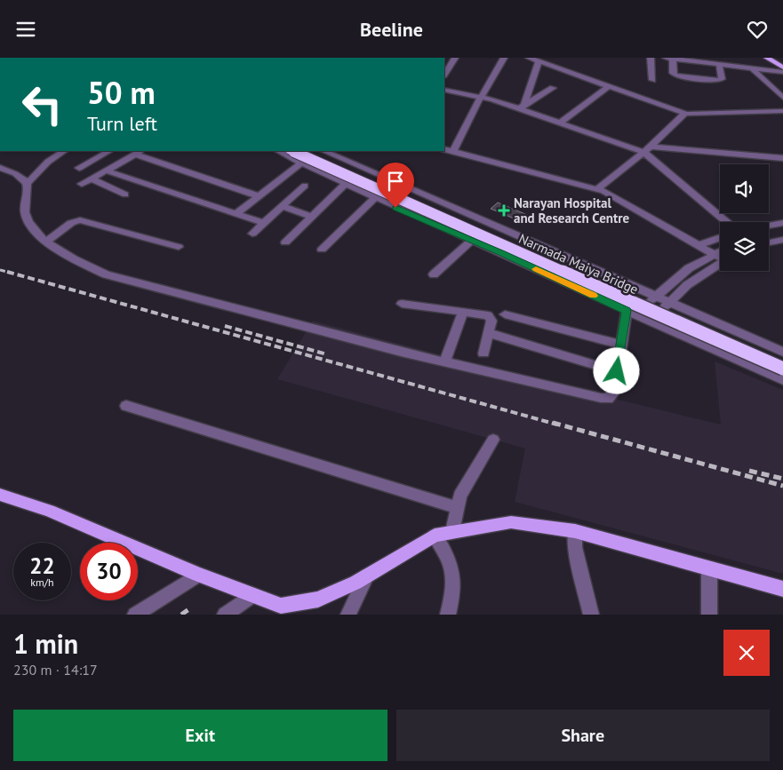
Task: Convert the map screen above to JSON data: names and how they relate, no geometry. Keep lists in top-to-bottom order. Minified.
{"streets":{"highway":["Narmada Maiya Bridge"]},"places":{"health":["Narayan Hospital and Research Centre"]},"page":{"header":"Beeline","turn":["50 m","Turn left"],"speed":"22 km/h","limit":"30","heading":["1 min","230 m · 14:17"],"buttons":["Exit","Share"]}}
